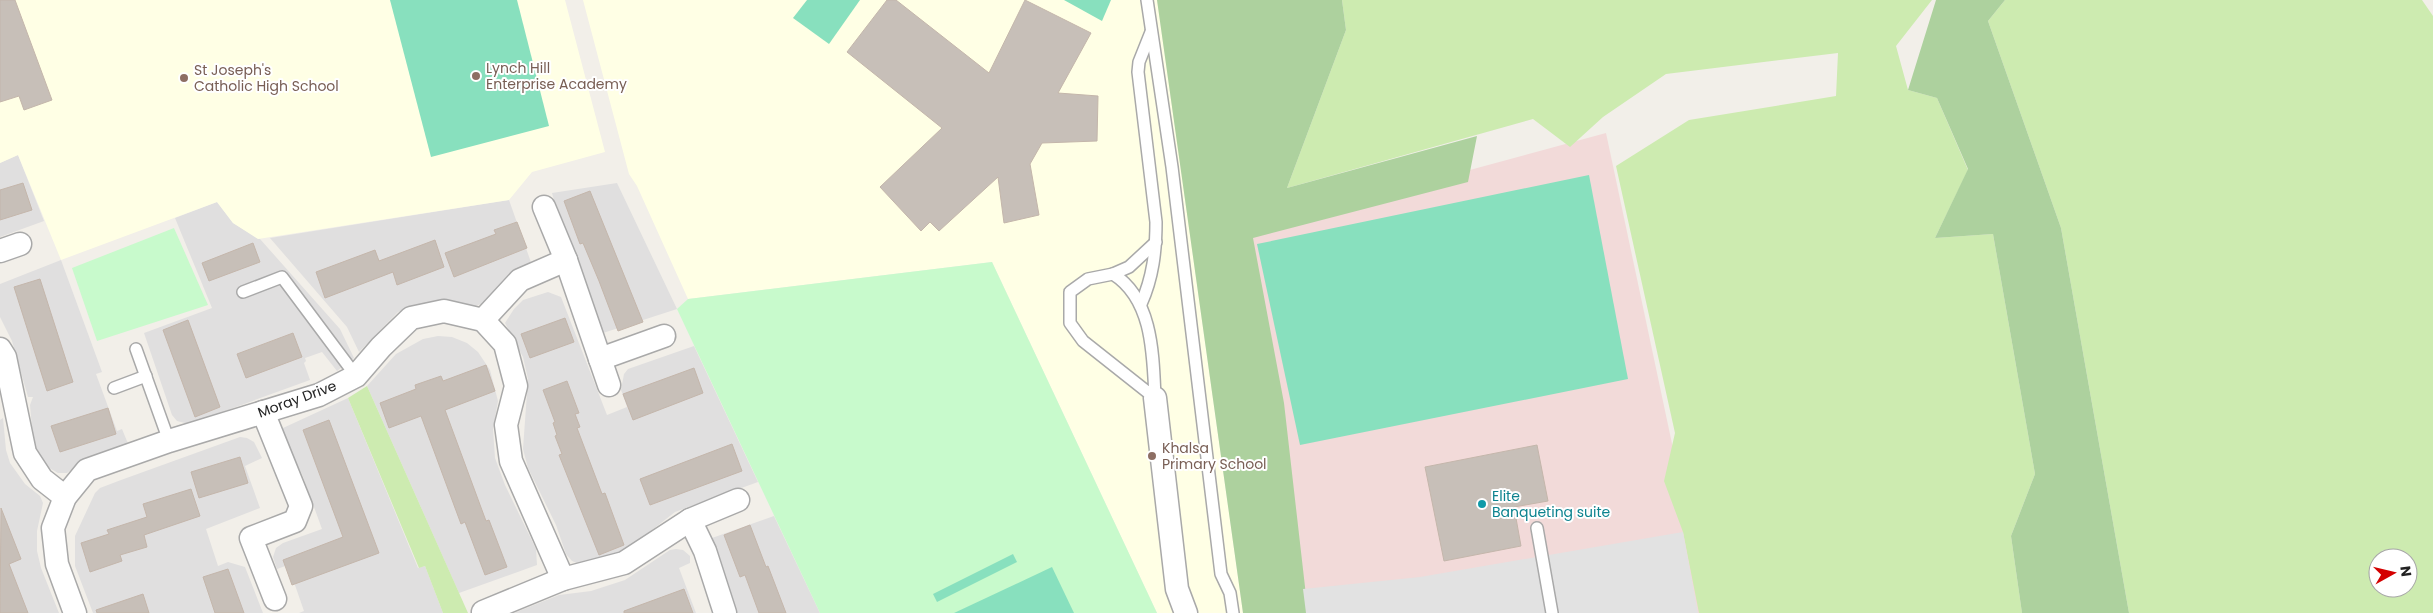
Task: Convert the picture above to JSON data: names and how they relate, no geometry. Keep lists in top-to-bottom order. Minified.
{"streets":{"street":["Moray Drive"]},"places":["Lynch Hill Enterprise Academy","St Joseph's Catholic High School","Khalsa Primary School","Elite Banqueting suite"],"north":"right"}
